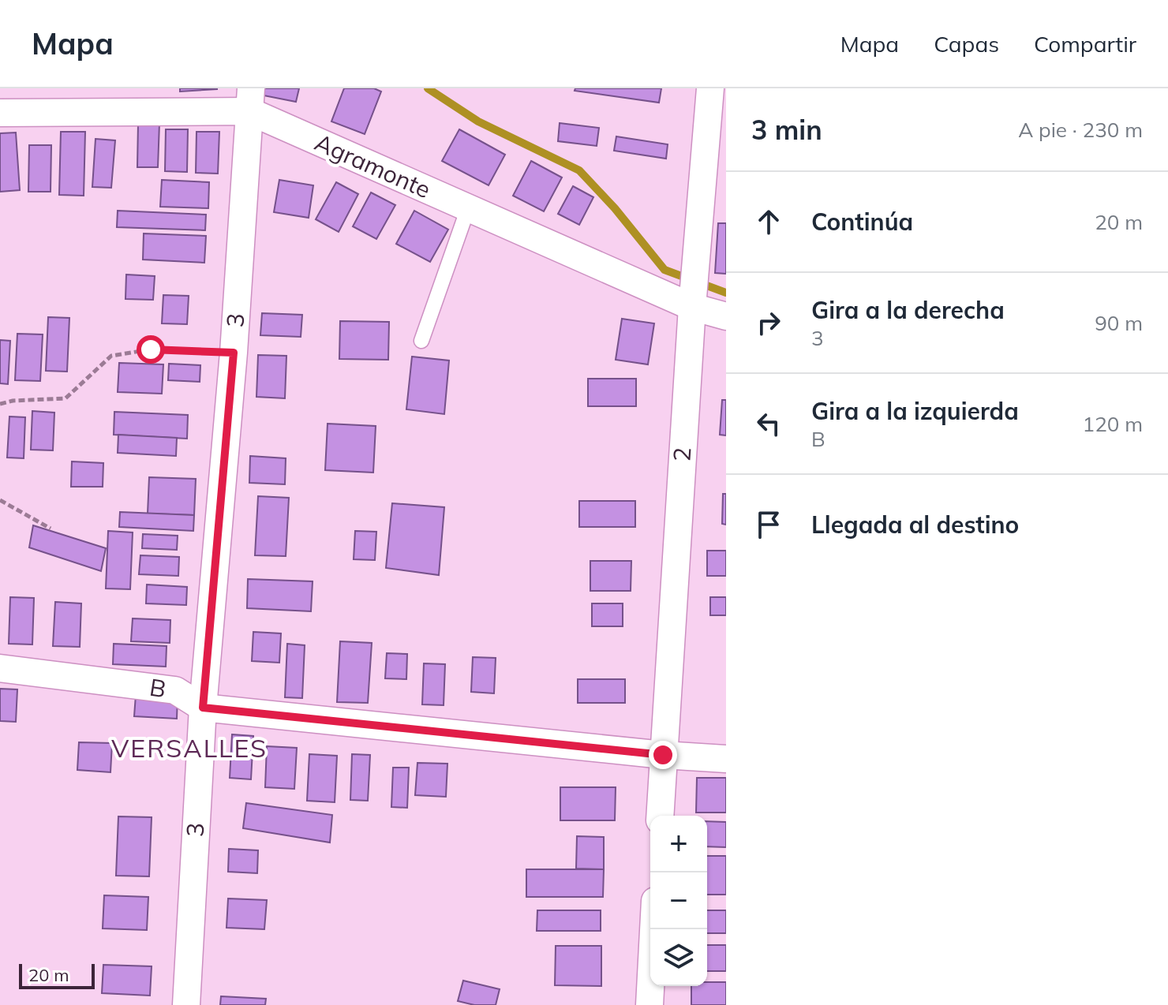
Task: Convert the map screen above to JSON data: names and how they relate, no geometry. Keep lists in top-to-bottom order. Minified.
{"streets":{"street":["Agramonte","3","2","B"]},"crossings":[["Agramonte","3"],["Agramonte","2"],["3","B"],["2","B"]],"districts":["VERSALLES"],"scale_bar":"20 m","page":{"header":"Mapa","nav":["Mapa","Capas","Compartir"],"heading":["3 min","A pie · 230 m"],"list":[["Continúa","20 m"],["Gira a la derecha","3","90 m"],["Gira a la izquierda","B","120 m"],"Llegada al destino"],"map_buttons":["+","−"],"scale":"20 m"}}
